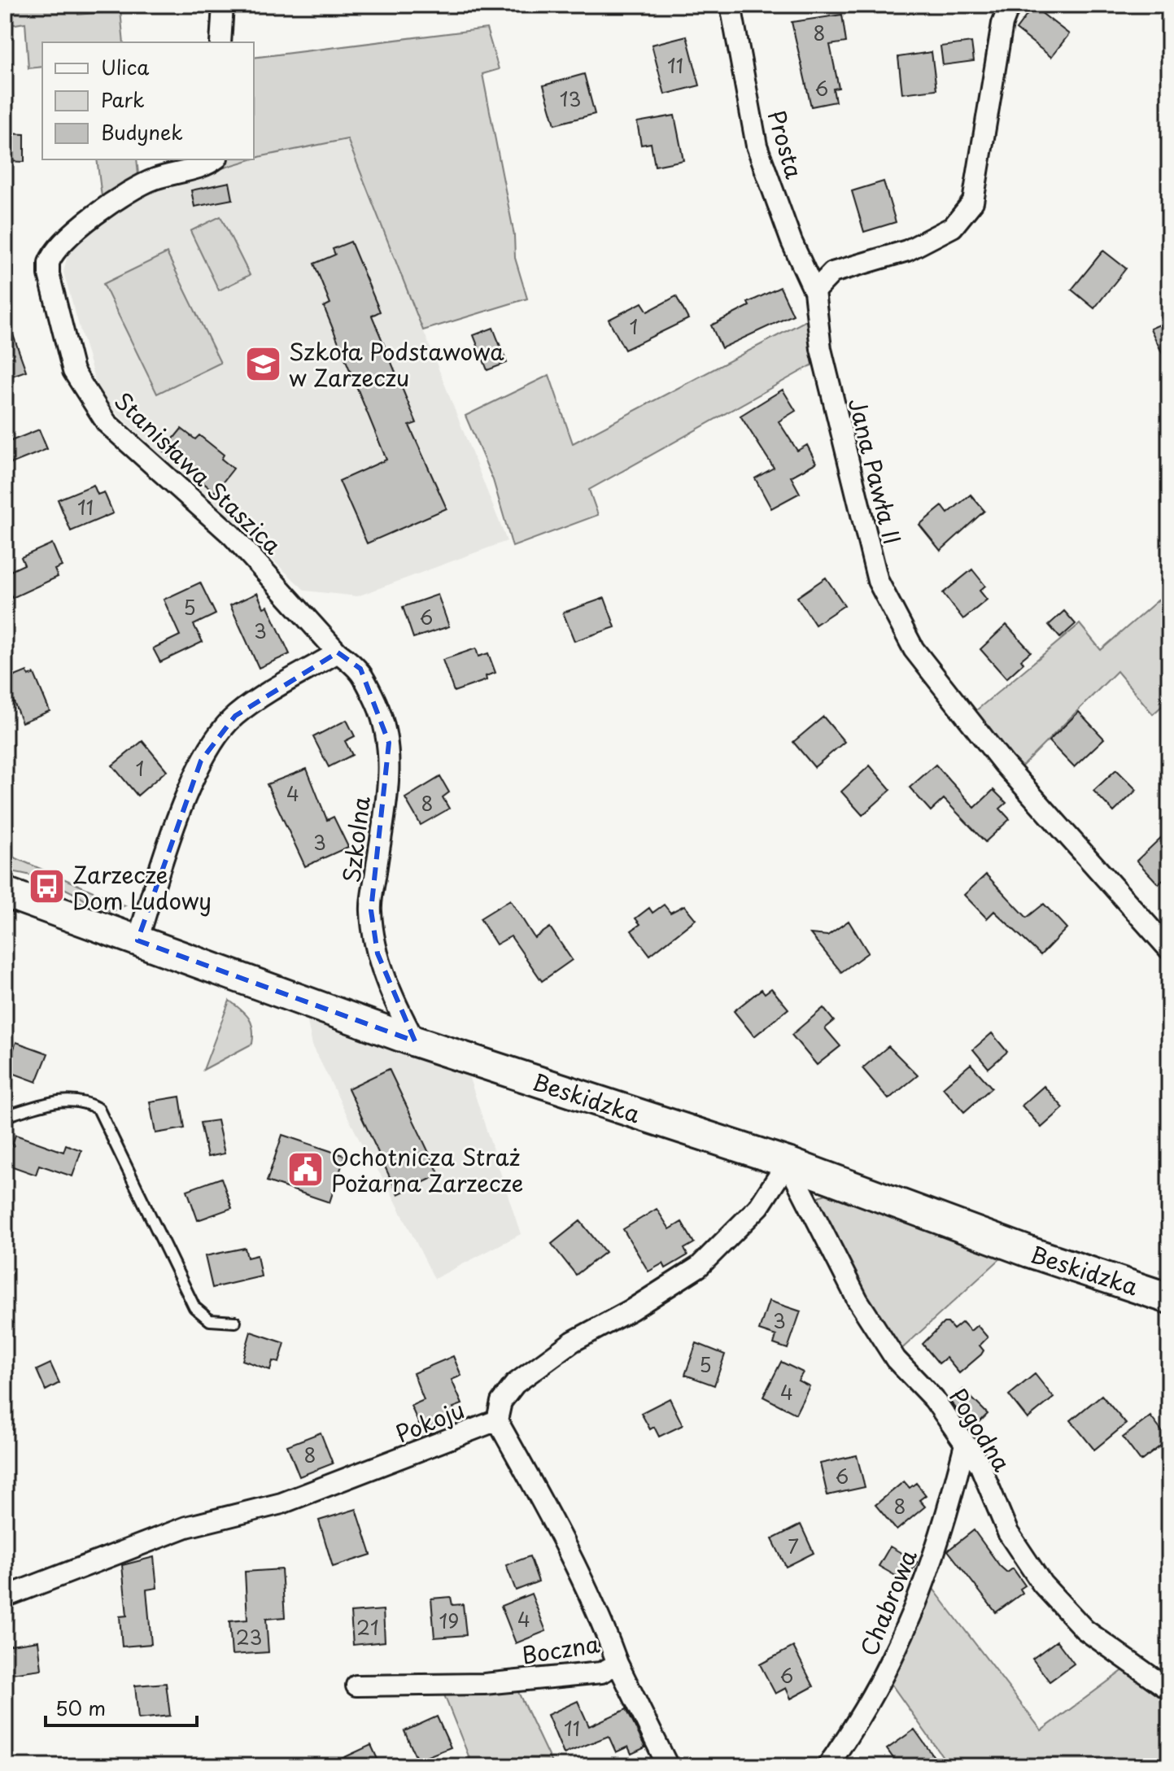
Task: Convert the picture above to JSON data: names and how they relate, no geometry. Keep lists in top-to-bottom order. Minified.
{"streets":{"street":["Prosta","Jana Pawła II","Stanisława Staszica","Szkolna","Beskidzka","Pokoju","Pogodna","Chabrowa","Boczna"]},"crossings":[["Prosta","Jana Pawła II"],["Stanisława Staszica","Szkolna"],["Szkolna","Beskidzka"],["Beskidzka","Pokoju"],["Beskidzka","Pogodna"],["Pokoju","Pogodna"],["Pokoju","Boczna"],["Pogodna","Chabrowa"]],"places":{"school or university":["Szkoła Podstawowa w Zarzeczu"],"bus stop":["Zarzecze Dom Ludowy"],"public building":["Ochotnicza Straż Pożarna Zarzecze"]},"house_numbers":["8","11","6","13","1","11","5","6","3","1","4","8","3","3","5","4","8","6","8","7","4","19","21","23","6","11"],"legend":["Ulica","Park","Budynek"],"scale_bar":"50 m"}
